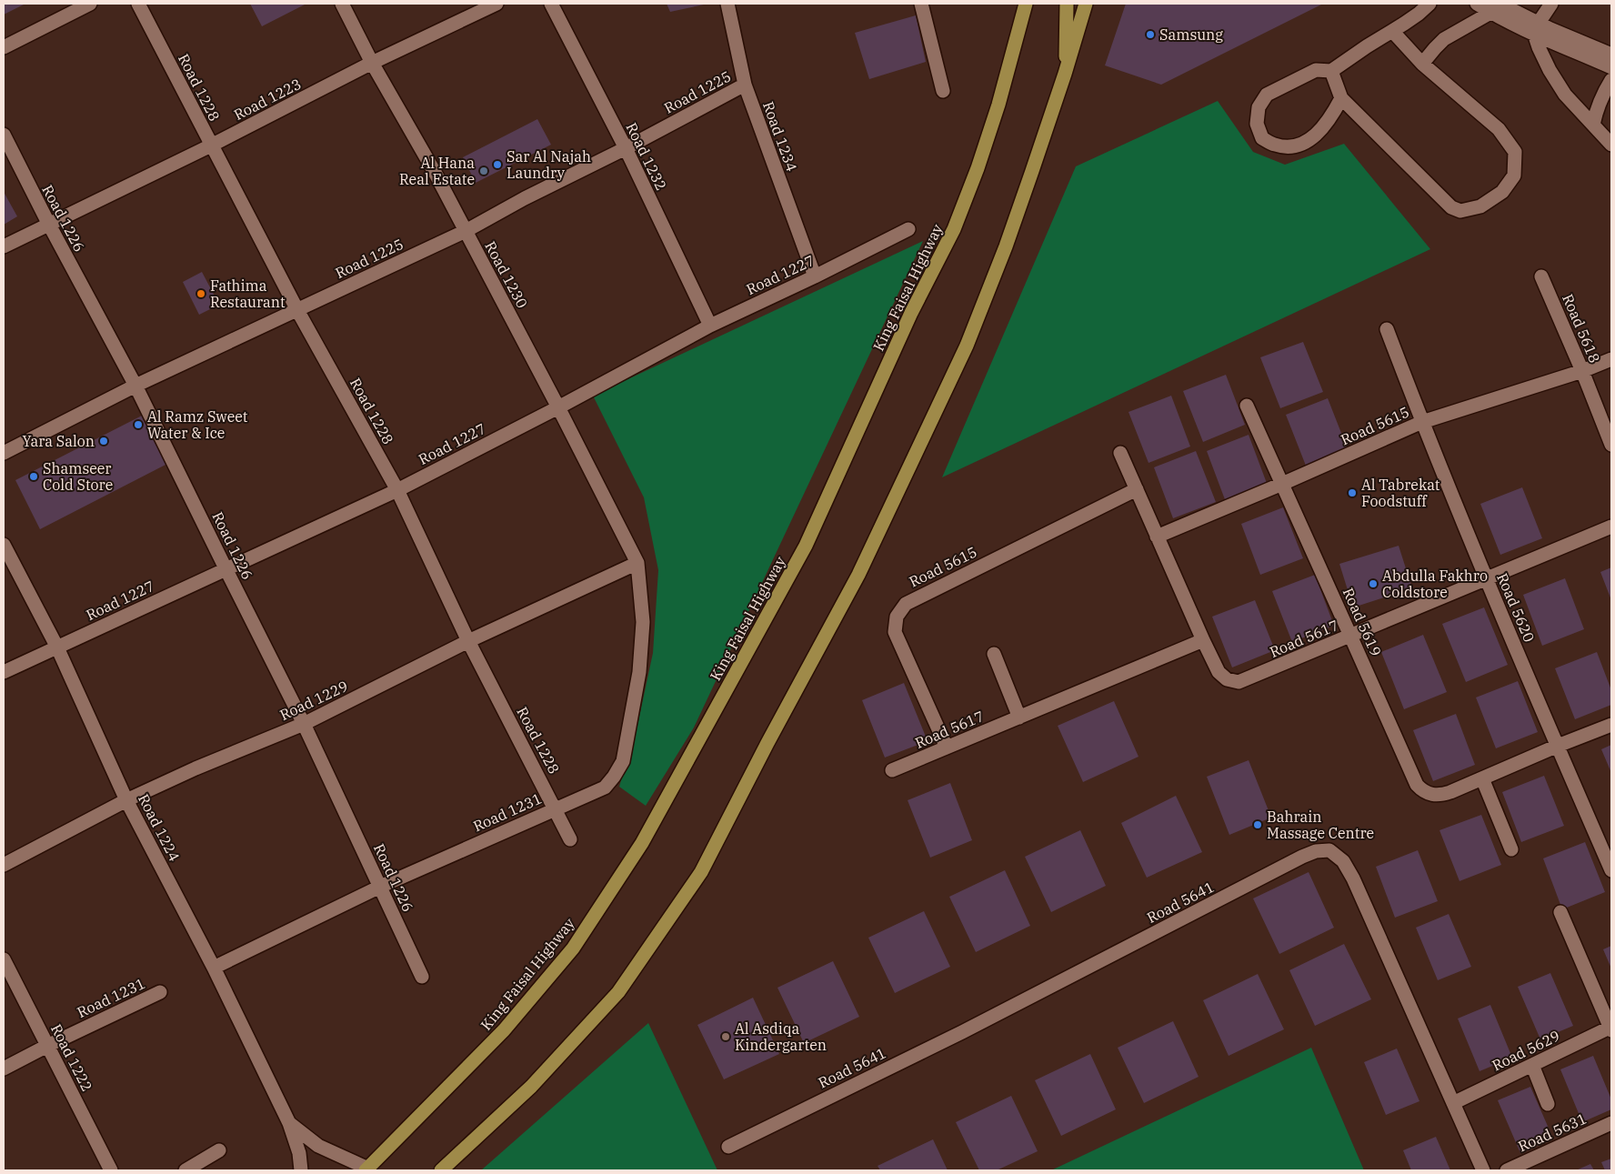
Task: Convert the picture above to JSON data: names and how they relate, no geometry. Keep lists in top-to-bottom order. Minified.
{"streets":{"main road":["King Faisal Highway"],"street":["Road 1228","Road 1225","Road 1223","Road 1234","Road 1232","Road 1226","Road 1230","Road 1227","Road 5618","Road 5615","Road 5620","Road 5619","Road 5617","Road 1229","Road 1231","Road 1224","Road 5641","Road 5629","Road 1222","Road 5631"]},"crossings":[["Road 1228","Road 1225"],["Road 1228","Road 1223"],["Road 1228","Road 1227"],["Road 1228","Road 1229"],["Road 1228","Road 1231"],["Road 1225","Road 1234"],["Road 1225","Road 1232"],["Road 1225","Road 1226"],["Road 1225","Road 1230"],["Road 1223","Road 1226"],["Road 1223","Road 1230"],["Road 1234","Road 1227"],["Road 1232","Road 1227"],["Road 1226","Road 1227"],["Road 1226","Road 1229"],["Road 1226","Road 1231"],["Road 1230","Road 1227"],["Road 1230","Road 1229"],["Road 1230","Road 1231"],["Road 1227","Road 1224"],["King Faisal Highway","Road 1224"],["Road 5618","Road 5615"],["Road 5615","Road 5620"],["Road 5615","Road 5619"],["Road 5615","Road 5617"],["Road 5620","Road 5619"],["Road 5620","Road 5617"],["Road 5619","Road 5617"],["Road 1229","Road 1231"],["Road 1229","Road 1224"],["Road 1231","Road 1224"],["Road 1231","Road 1222"],["Road 5641","Road 5629"]],"places":["Samsung","Sar Al Najah Laundry","Al Hana Real Estate","Fathima Restaurant","Al Ramz Sweet Water & Ice","Yara Salon","Shamseer Cold Store","Al Tabrekat Foodstuff","Abdulla Fakhro Coldstore","Bahrain Massage Centre","Al Asdiqa Kindergarten"]}
